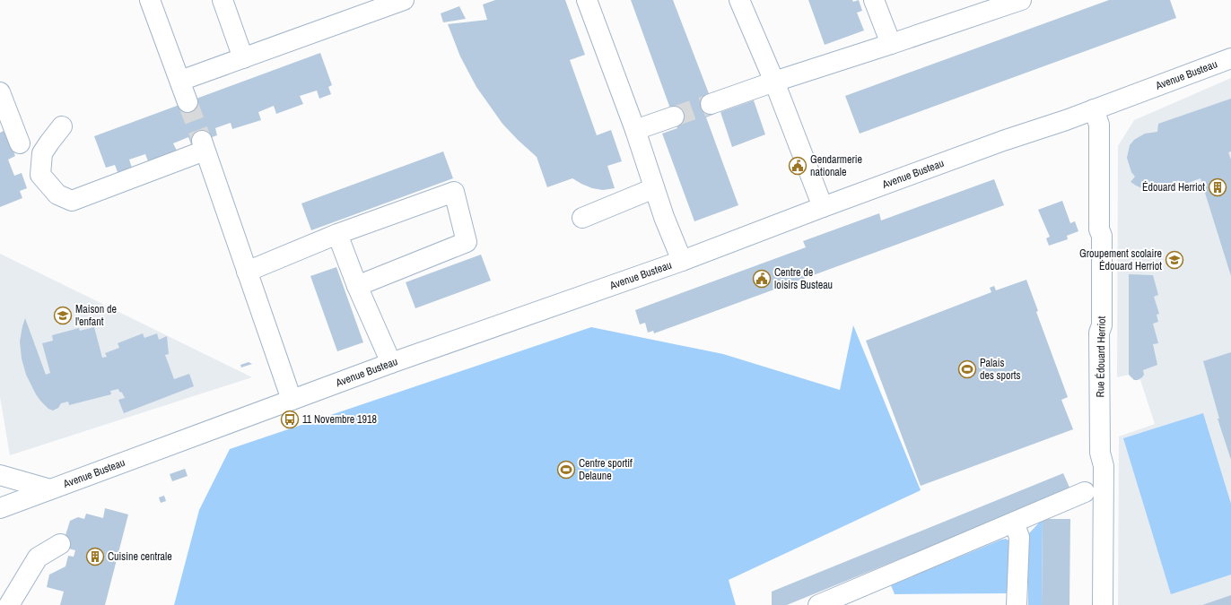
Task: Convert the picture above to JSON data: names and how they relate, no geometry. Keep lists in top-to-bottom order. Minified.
{"streets":{"street":["Avenue Busteau","Rue Édouard Herriot"]},"crossings":[["Avenue Busteau","Rue Édouard Herriot"]],"places":{"public building":["Gendarmerie nationale","Centre de loisirs Busteau"],"building":["Édouard Herriot","Cuisine centrale"],"school or university":["Groupement scolaire Édouard Herriot","Maison de l'enfant"],"sports":["Palais des sports","Centre sportif Delaune"],"bus stop":["11 Novembre 1918"]}}
